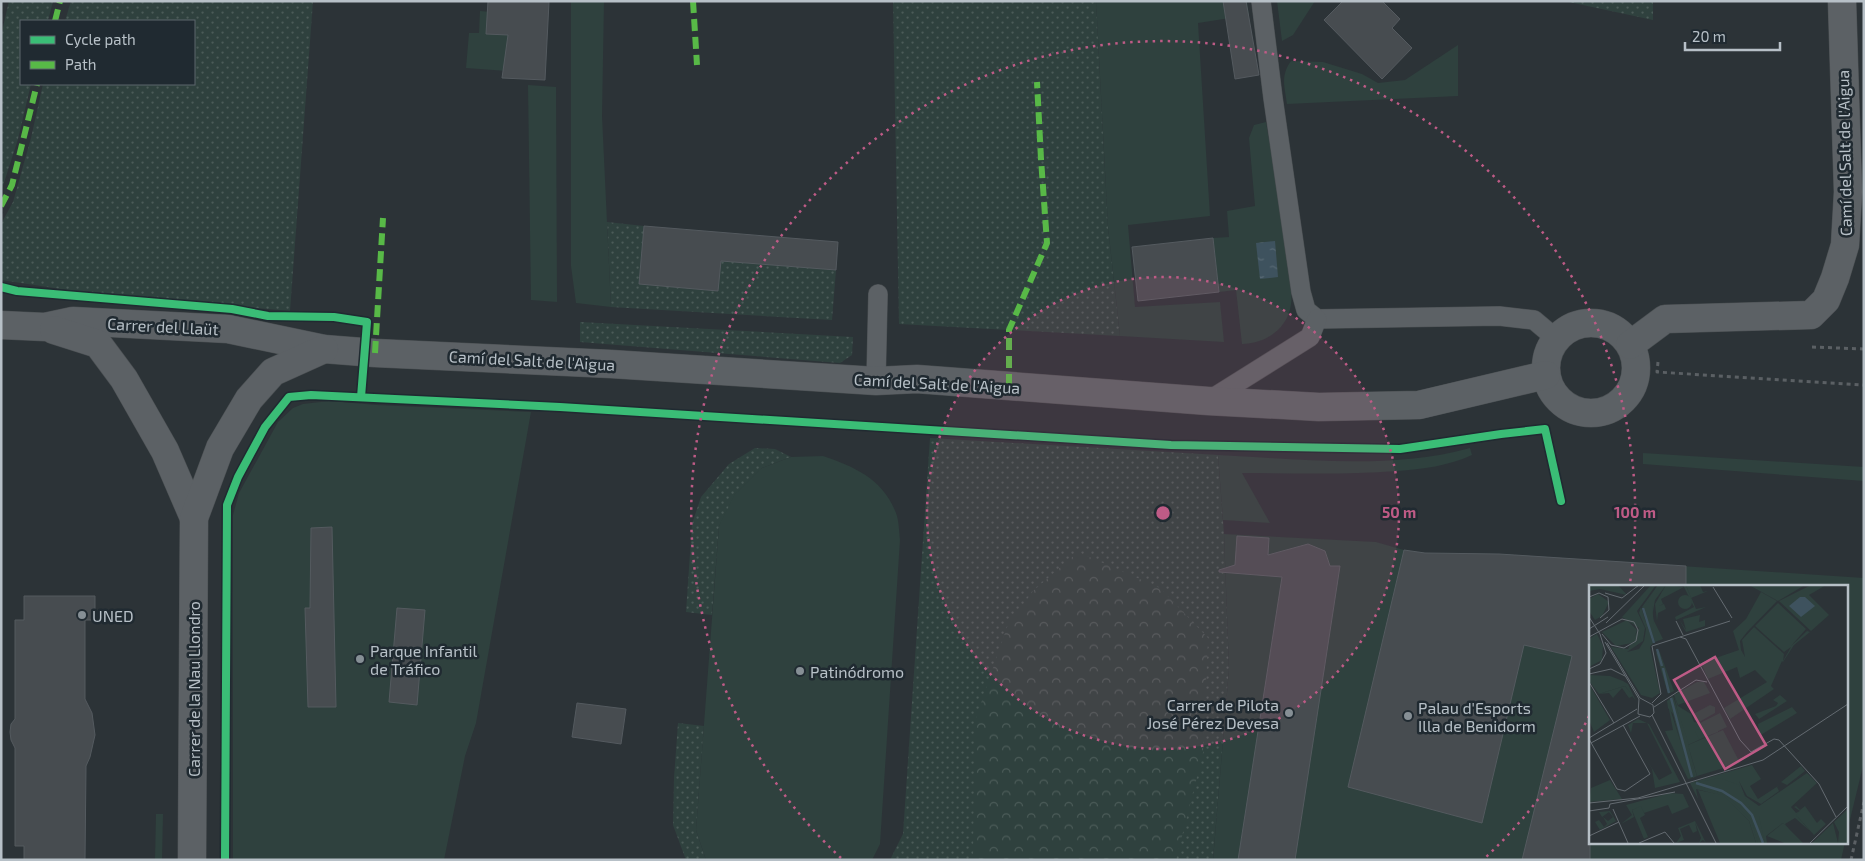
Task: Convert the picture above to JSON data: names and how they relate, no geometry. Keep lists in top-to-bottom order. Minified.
{"streets":{"street":["Camí del Salt de l'Aigua","Carrer del Llaüt","Carrer de la Nau Llondro"]},"crossings":[["Camí del Salt de l'Aigua","Carrer del Llaüt"],["Camí del Salt de l'Aigua","Carrer de la Nau Llondro"],["Carrer del Llaüt","Carrer de la Nau Llondro"]],"places":["UNED","Parque Infantil de Tráfico","Patinódromo","Carrer de Pilota José Pérez Devesa","Palau d'Esports Illa de Benidorm"],"legend":["Cycle path","Path"],"scale_bar":"20 m","rings":["50 m","100 m"]}
